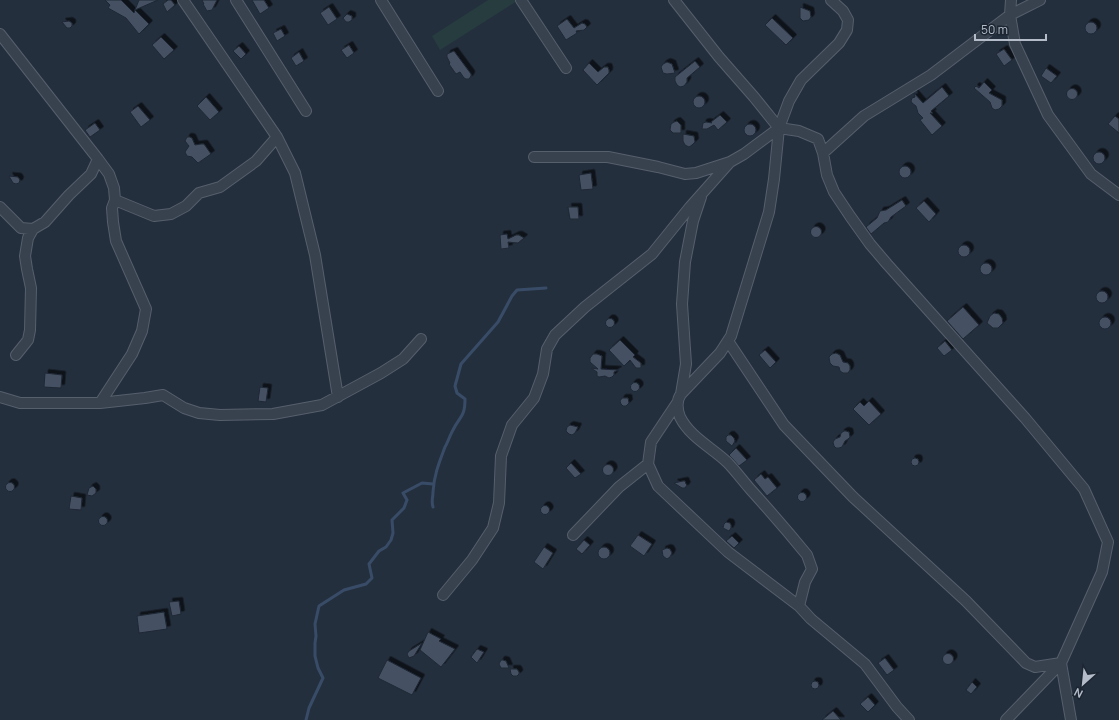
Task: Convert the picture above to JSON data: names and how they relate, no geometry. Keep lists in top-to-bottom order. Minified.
{"scale_bar":"50 m","north":"bottom left"}
